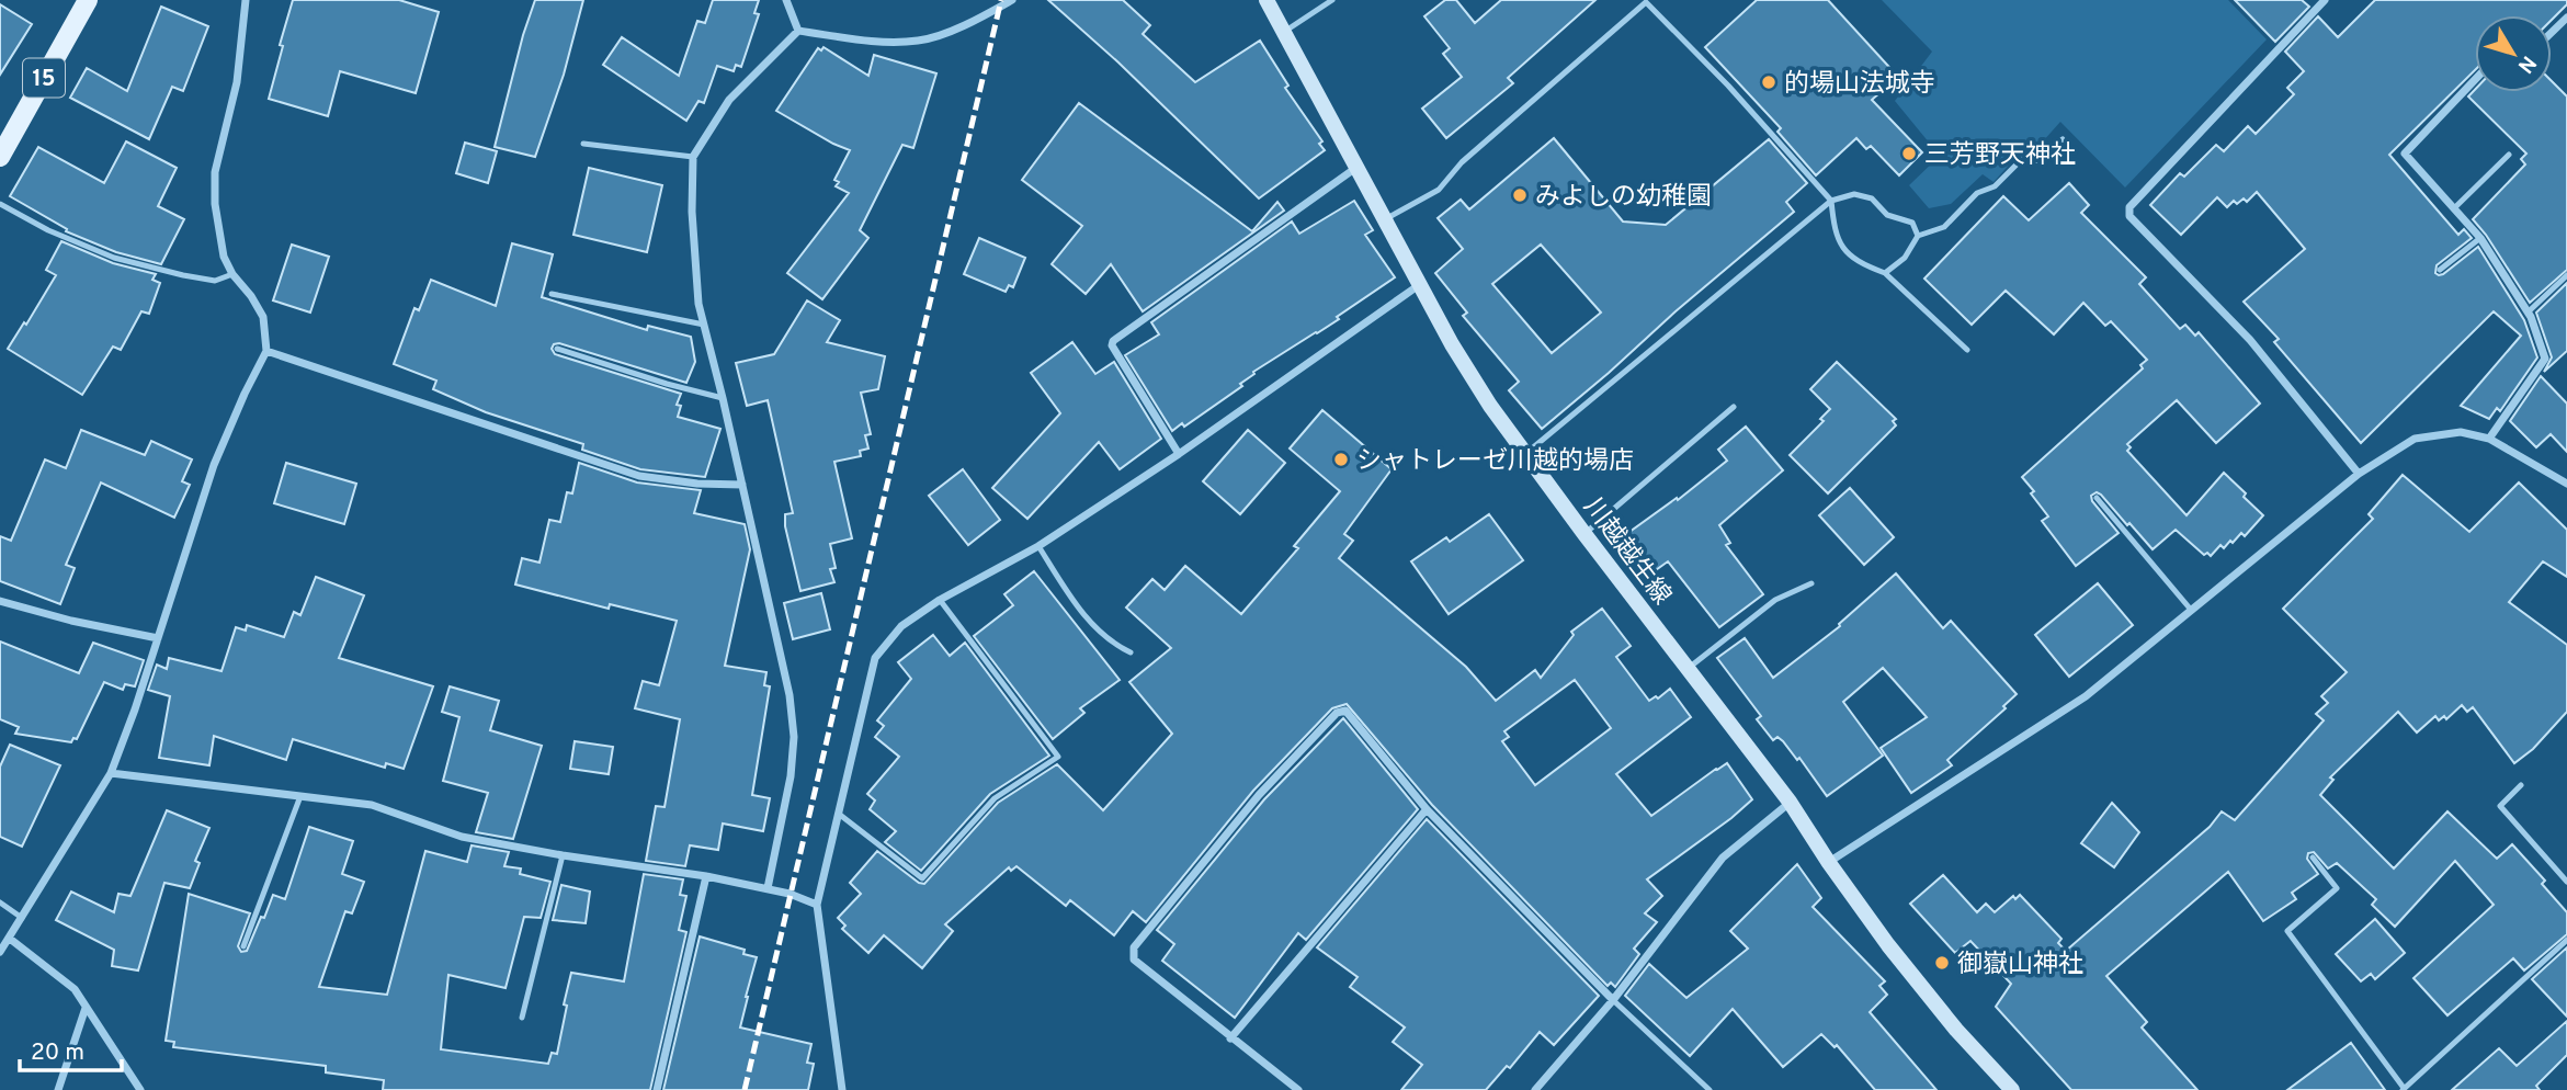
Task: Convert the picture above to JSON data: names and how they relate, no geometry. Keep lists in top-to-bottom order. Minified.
{"streets":{"main road":["15","川越越生線"]},"places":["的場山法城寺","三芳野天神社","みよしの幼稚園","シャトレーゼ川越的場店","御嶽山神社"],"scale_bar":"20 m","north":"bottom right"}
